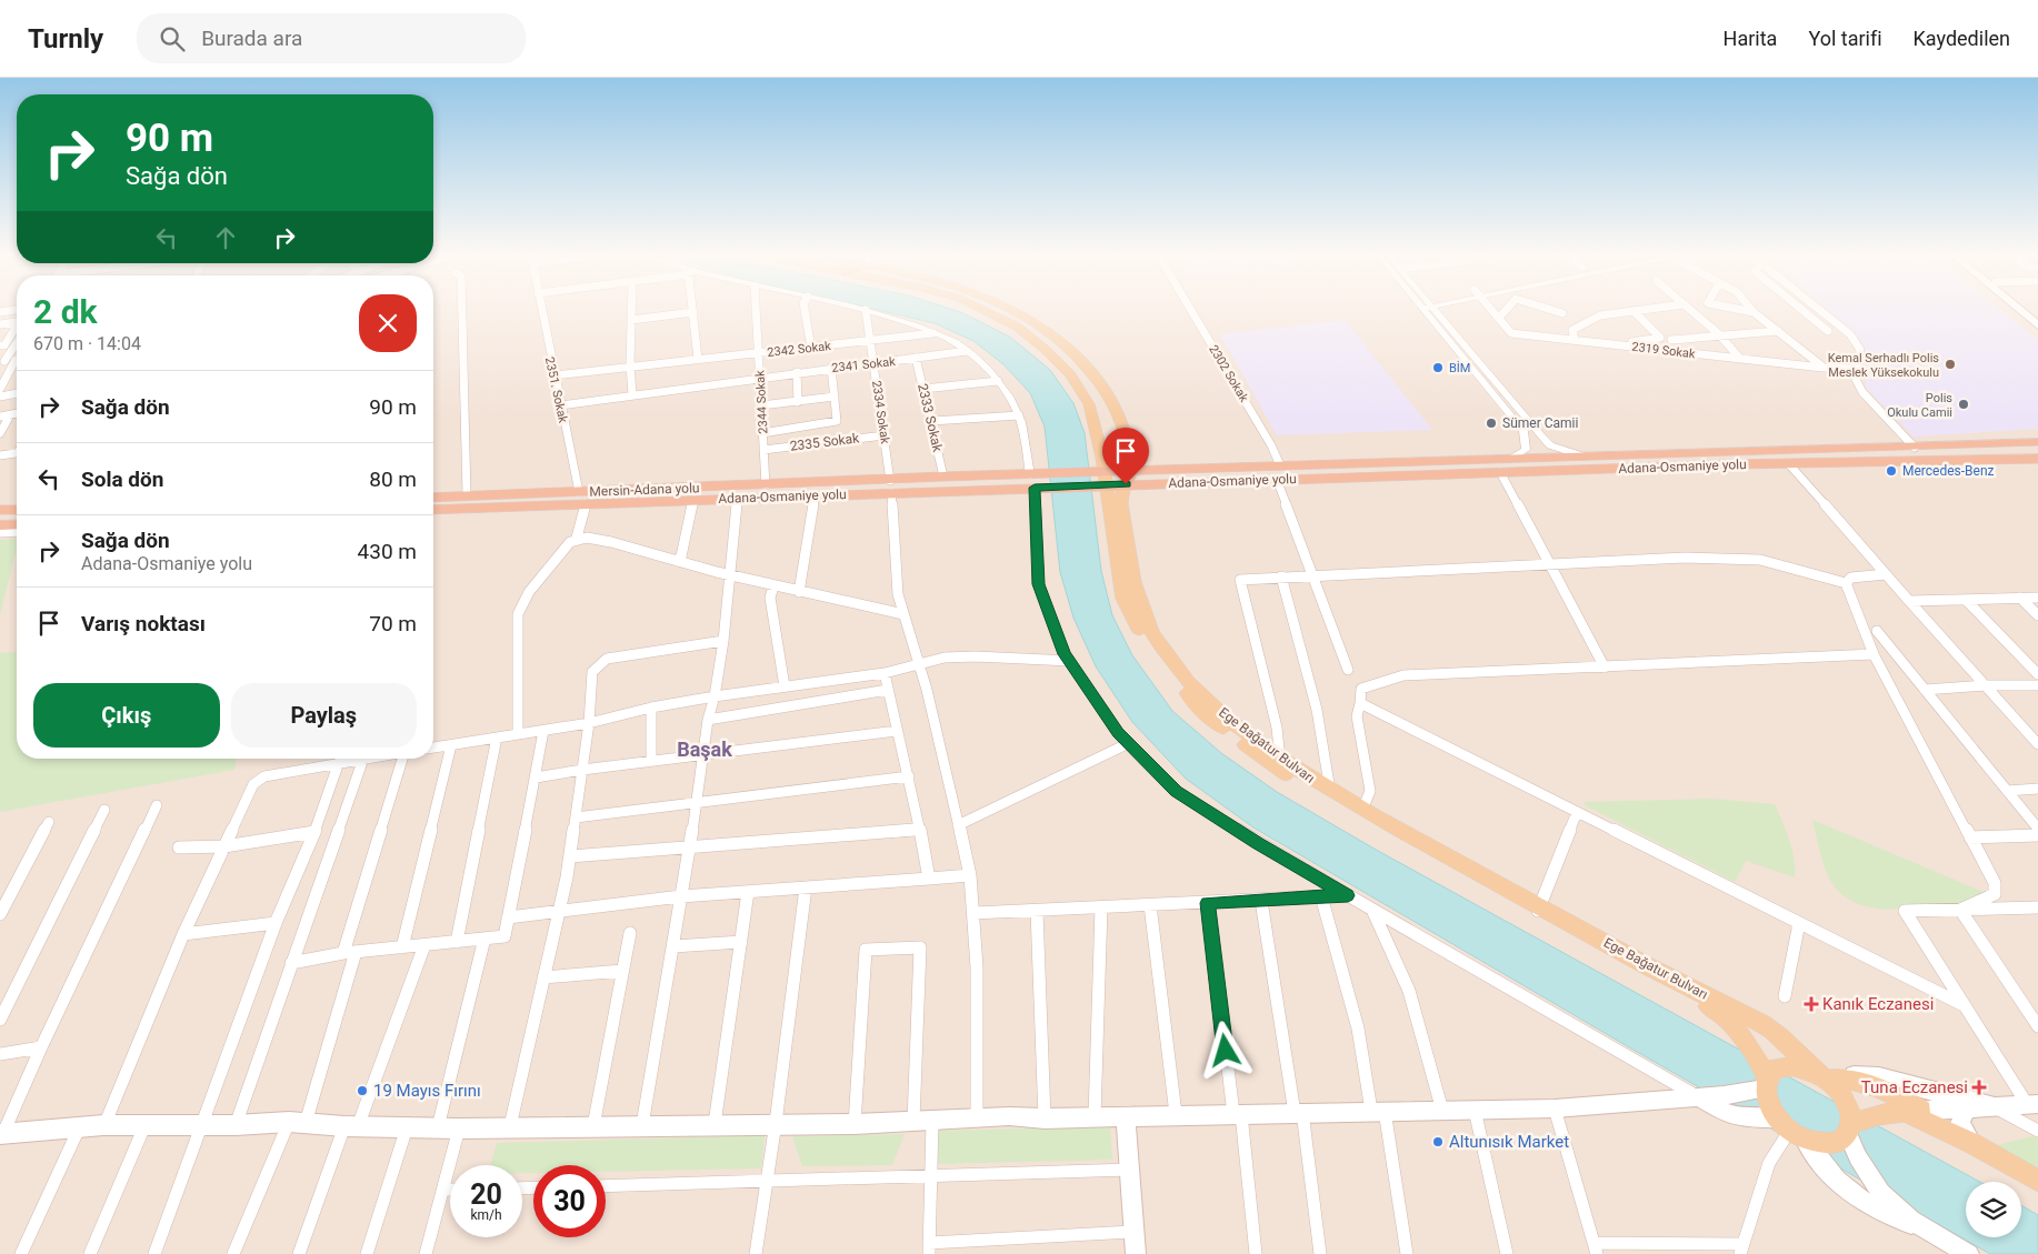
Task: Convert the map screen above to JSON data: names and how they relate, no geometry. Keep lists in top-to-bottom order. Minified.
{"streets":{"highway":["Adana-Osmaniye yolu","Mersin-Adana yolu"],"main road":["Ege Bağatur Bulvarı"],"street":["2342 Sokak","2319 Sokak","2341 Sokak","2302 Sokak","2351. Sokak","2344 Sokak","2334 Sokak","2333 Sokak","2335 Sokak"]},"crossings":[["2342 Sokak","2351. Sokak"],["2342 Sokak","2344 Sokak"],["2342 Sokak","2334 Sokak"],["2341 Sokak","2351. Sokak"],["2341 Sokak","2344 Sokak"],["2341 Sokak","2334 Sokak"],["2341 Sokak","2333 Sokak"],["2302 Sokak","Adana-Osmaniye yolu"],["2351. Sokak","Adana-Osmaniye yolu"],["2351. Sokak","Mersin-Adana yolu"],["2344 Sokak","2335 Sokak"],["2344 Sokak","Mersin-Adana yolu"],["2334 Sokak","2335 Sokak"],["2334 Sokak","Adana-Osmaniye yolu"],["2334 Sokak","Mersin-Adana yolu"],["2333 Sokak","Mersin-Adana yolu"],["Adana-Osmaniye yolu","Mersin-Adana yolu"],["Adana-Osmaniye yolu","Ege Bağatur Bulvarı"]],"districts":["Başak"],"places":{"other":["Kemal Serhadlı Polis Meslek Yüksekokulu","BİM","Polis Okulu Camii","Sümer Camii","Mercedes-Benz","19 Mayıs Fırını","Altunısık Market"],"health":["Kanık Eczanesi","Tuna Eczanesi"]},"page":{"header":"Turnly","search":"Burada ara","nav":["Harita","Yol tarifi","Kaydedilen"],"turn":["90 m","Sağa dön"],"heading":["2 dk","670 m · 14:04"],"list":[{"name":"Sağa dön","value":"90 m"},{"name":"Sola dön","value":"80 m"},{"name":"Sağa dön","note":"Adana-Osmaniye yolu","value":"430 m"},{"name":"Varış noktası","value":"70 m"}],"buttons":["Çıkış","Paylaş"],"speed":"20 km/h","limit":"30"}}
